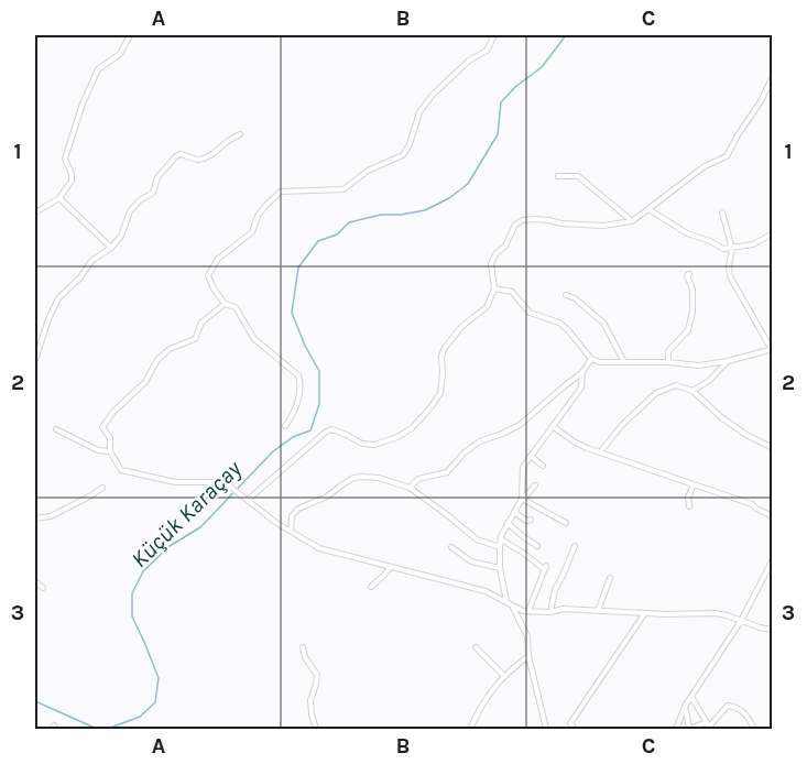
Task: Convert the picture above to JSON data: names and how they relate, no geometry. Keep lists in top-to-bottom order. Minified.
{"water":["Küçük Karaçay"],"grid":{"columns":["A","B","C"],"rows":["1","2","3"]}}
